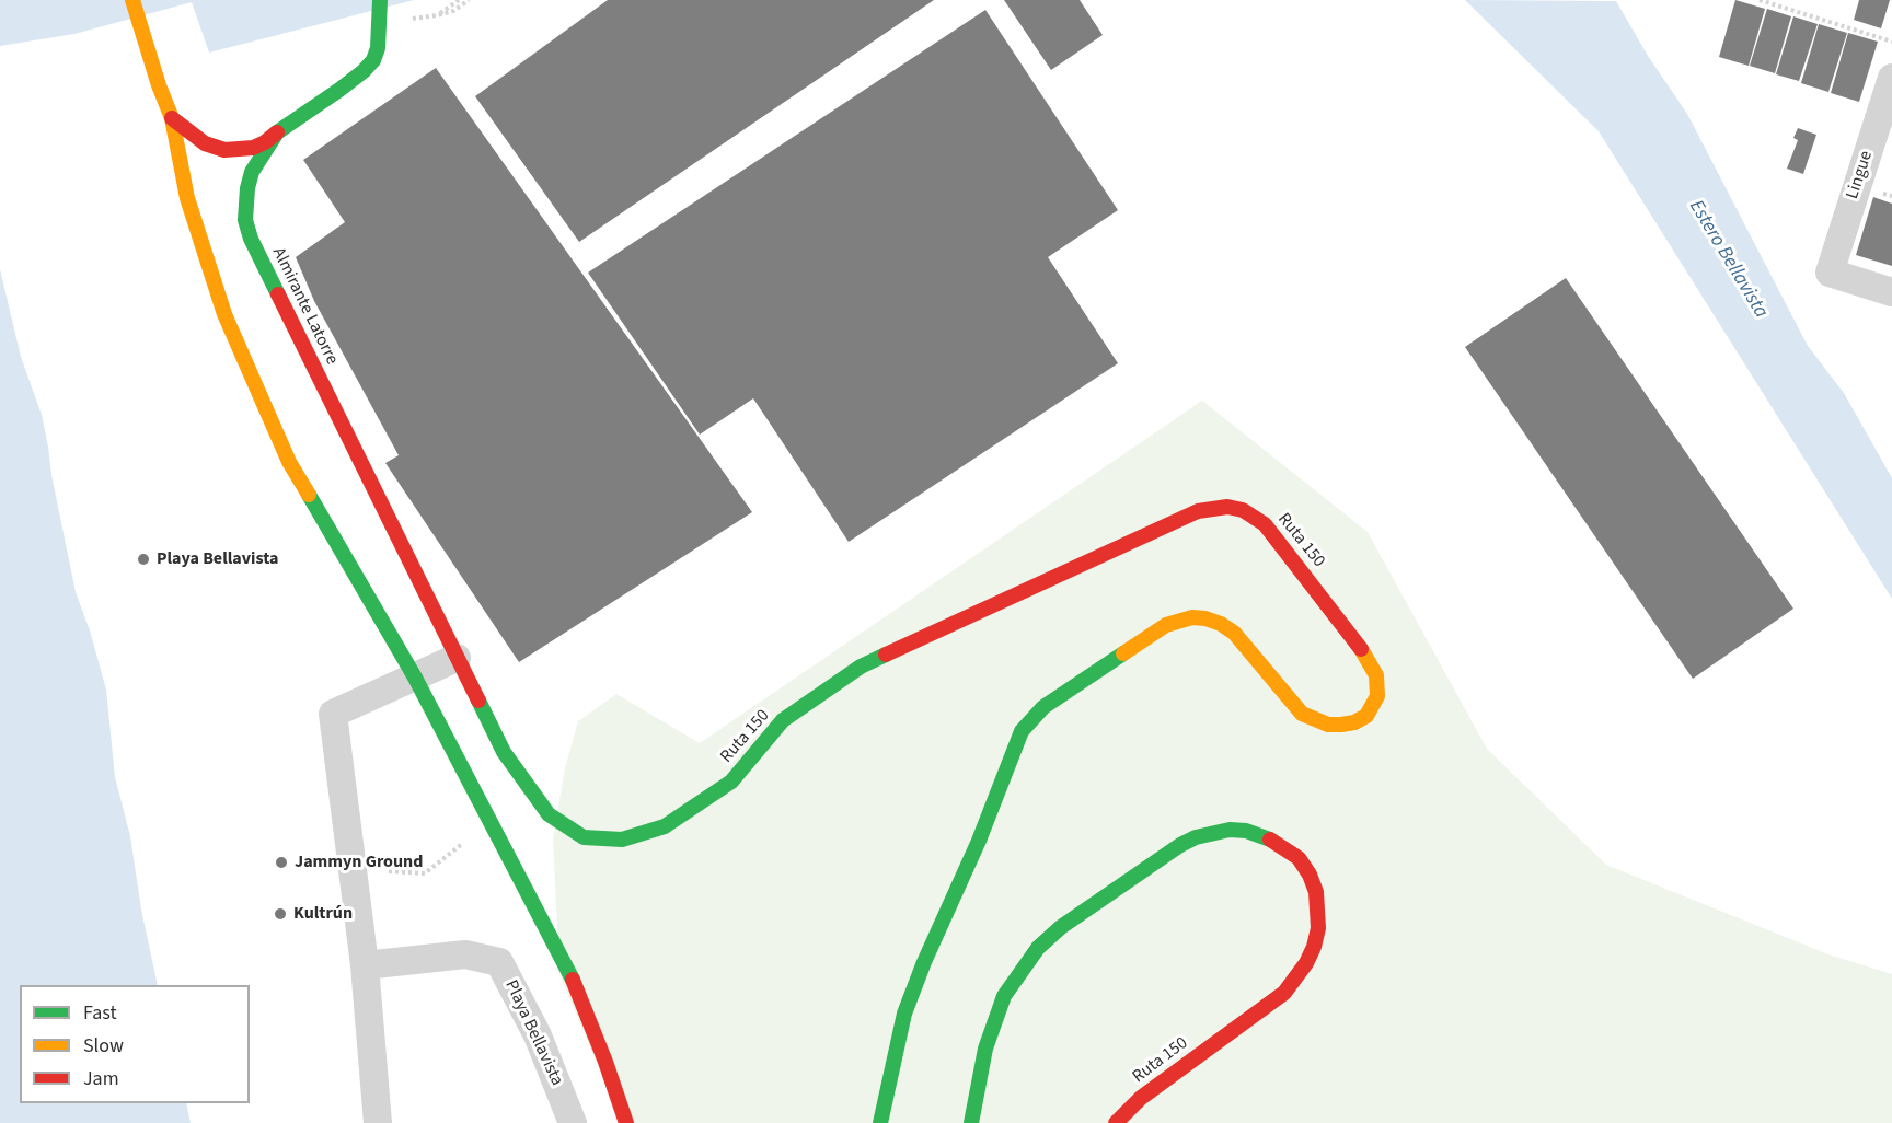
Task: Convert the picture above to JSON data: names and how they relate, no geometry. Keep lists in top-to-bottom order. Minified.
{"streets":{"main road":["Almirante Latorre","Ruta 150"],"street":["Lingue","Playa Bellavista"]},"crossings":[["Almirante Latorre","Ruta 150"]],"water":["Estero Bellavista"],"places":["Playa Bellavista","Jammyn Ground","Kultrún"],"legend":["Fast","Slow","Jam"]}
